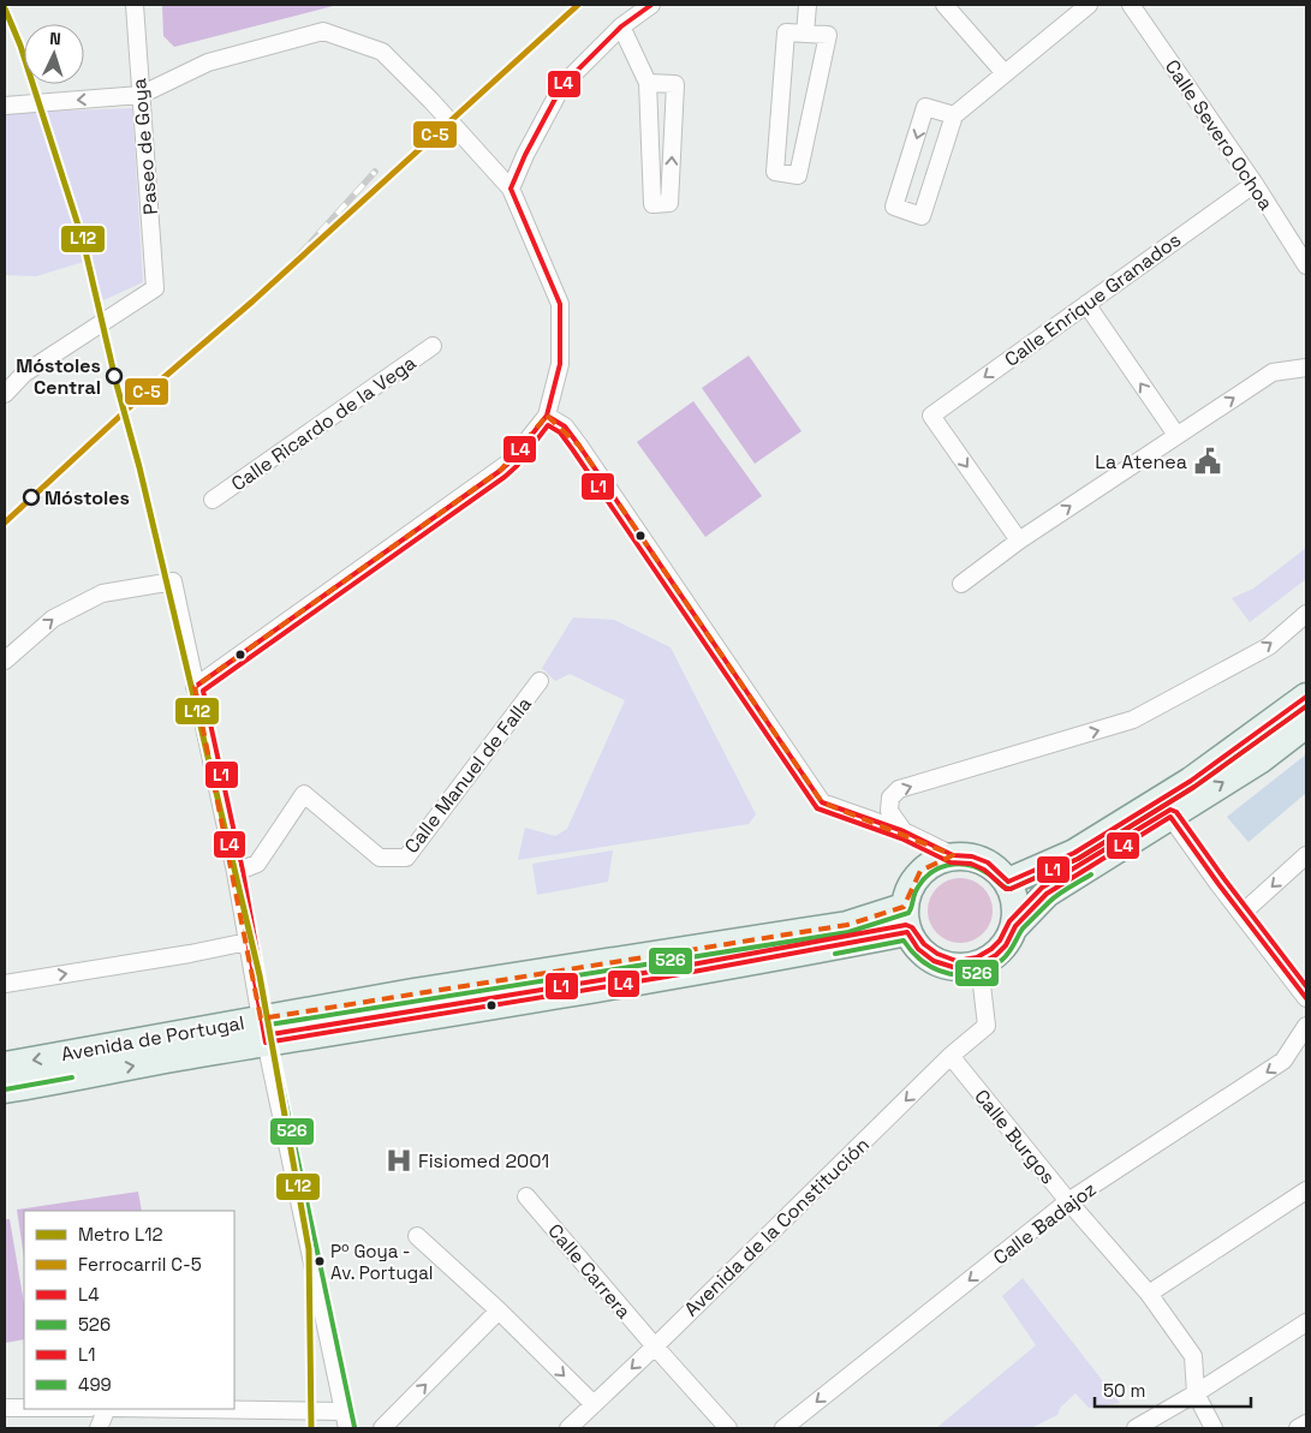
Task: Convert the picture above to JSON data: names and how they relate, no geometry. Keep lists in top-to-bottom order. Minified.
{"streets":{"main road":["Avenida de Portugal"],"street":["Calle Severo Ochoa","Paseo de Goya","Calle Enrique Granados","Calle Ricardo de la Vega","Calle Manuel de Falla","Calle Burgos","Calle Badajoz","Avenida de la Constitución","Calle Carrera"]},"crossings":[["Calle Severo Ochoa","Calle Enrique Granados"],["Avenida de Portugal","Avenida de la Constitución"],["Calle Burgos","Calle Badajoz"],["Calle Burgos","Avenida de la Constitución"],["Avenida de la Constitución","Calle Carrera"]],"one_way":["Calle Badajoz","Avenida de la Constitución"],"places":{"other":["Móstoles Central","Móstoles","Pº Goya - Av. Portugal"],"public building":["La Atenea"],"hospital":["Fisiomed 2001"]},"lines":["rail line C-5","transit line L4","metro line L12","transit line L1","transit line 526","transit line 499"],"legend":["Metro L12","Ferrocarril C-5","L4","526","L1","499"],"scale_bar":"50 m","north":"top"}
